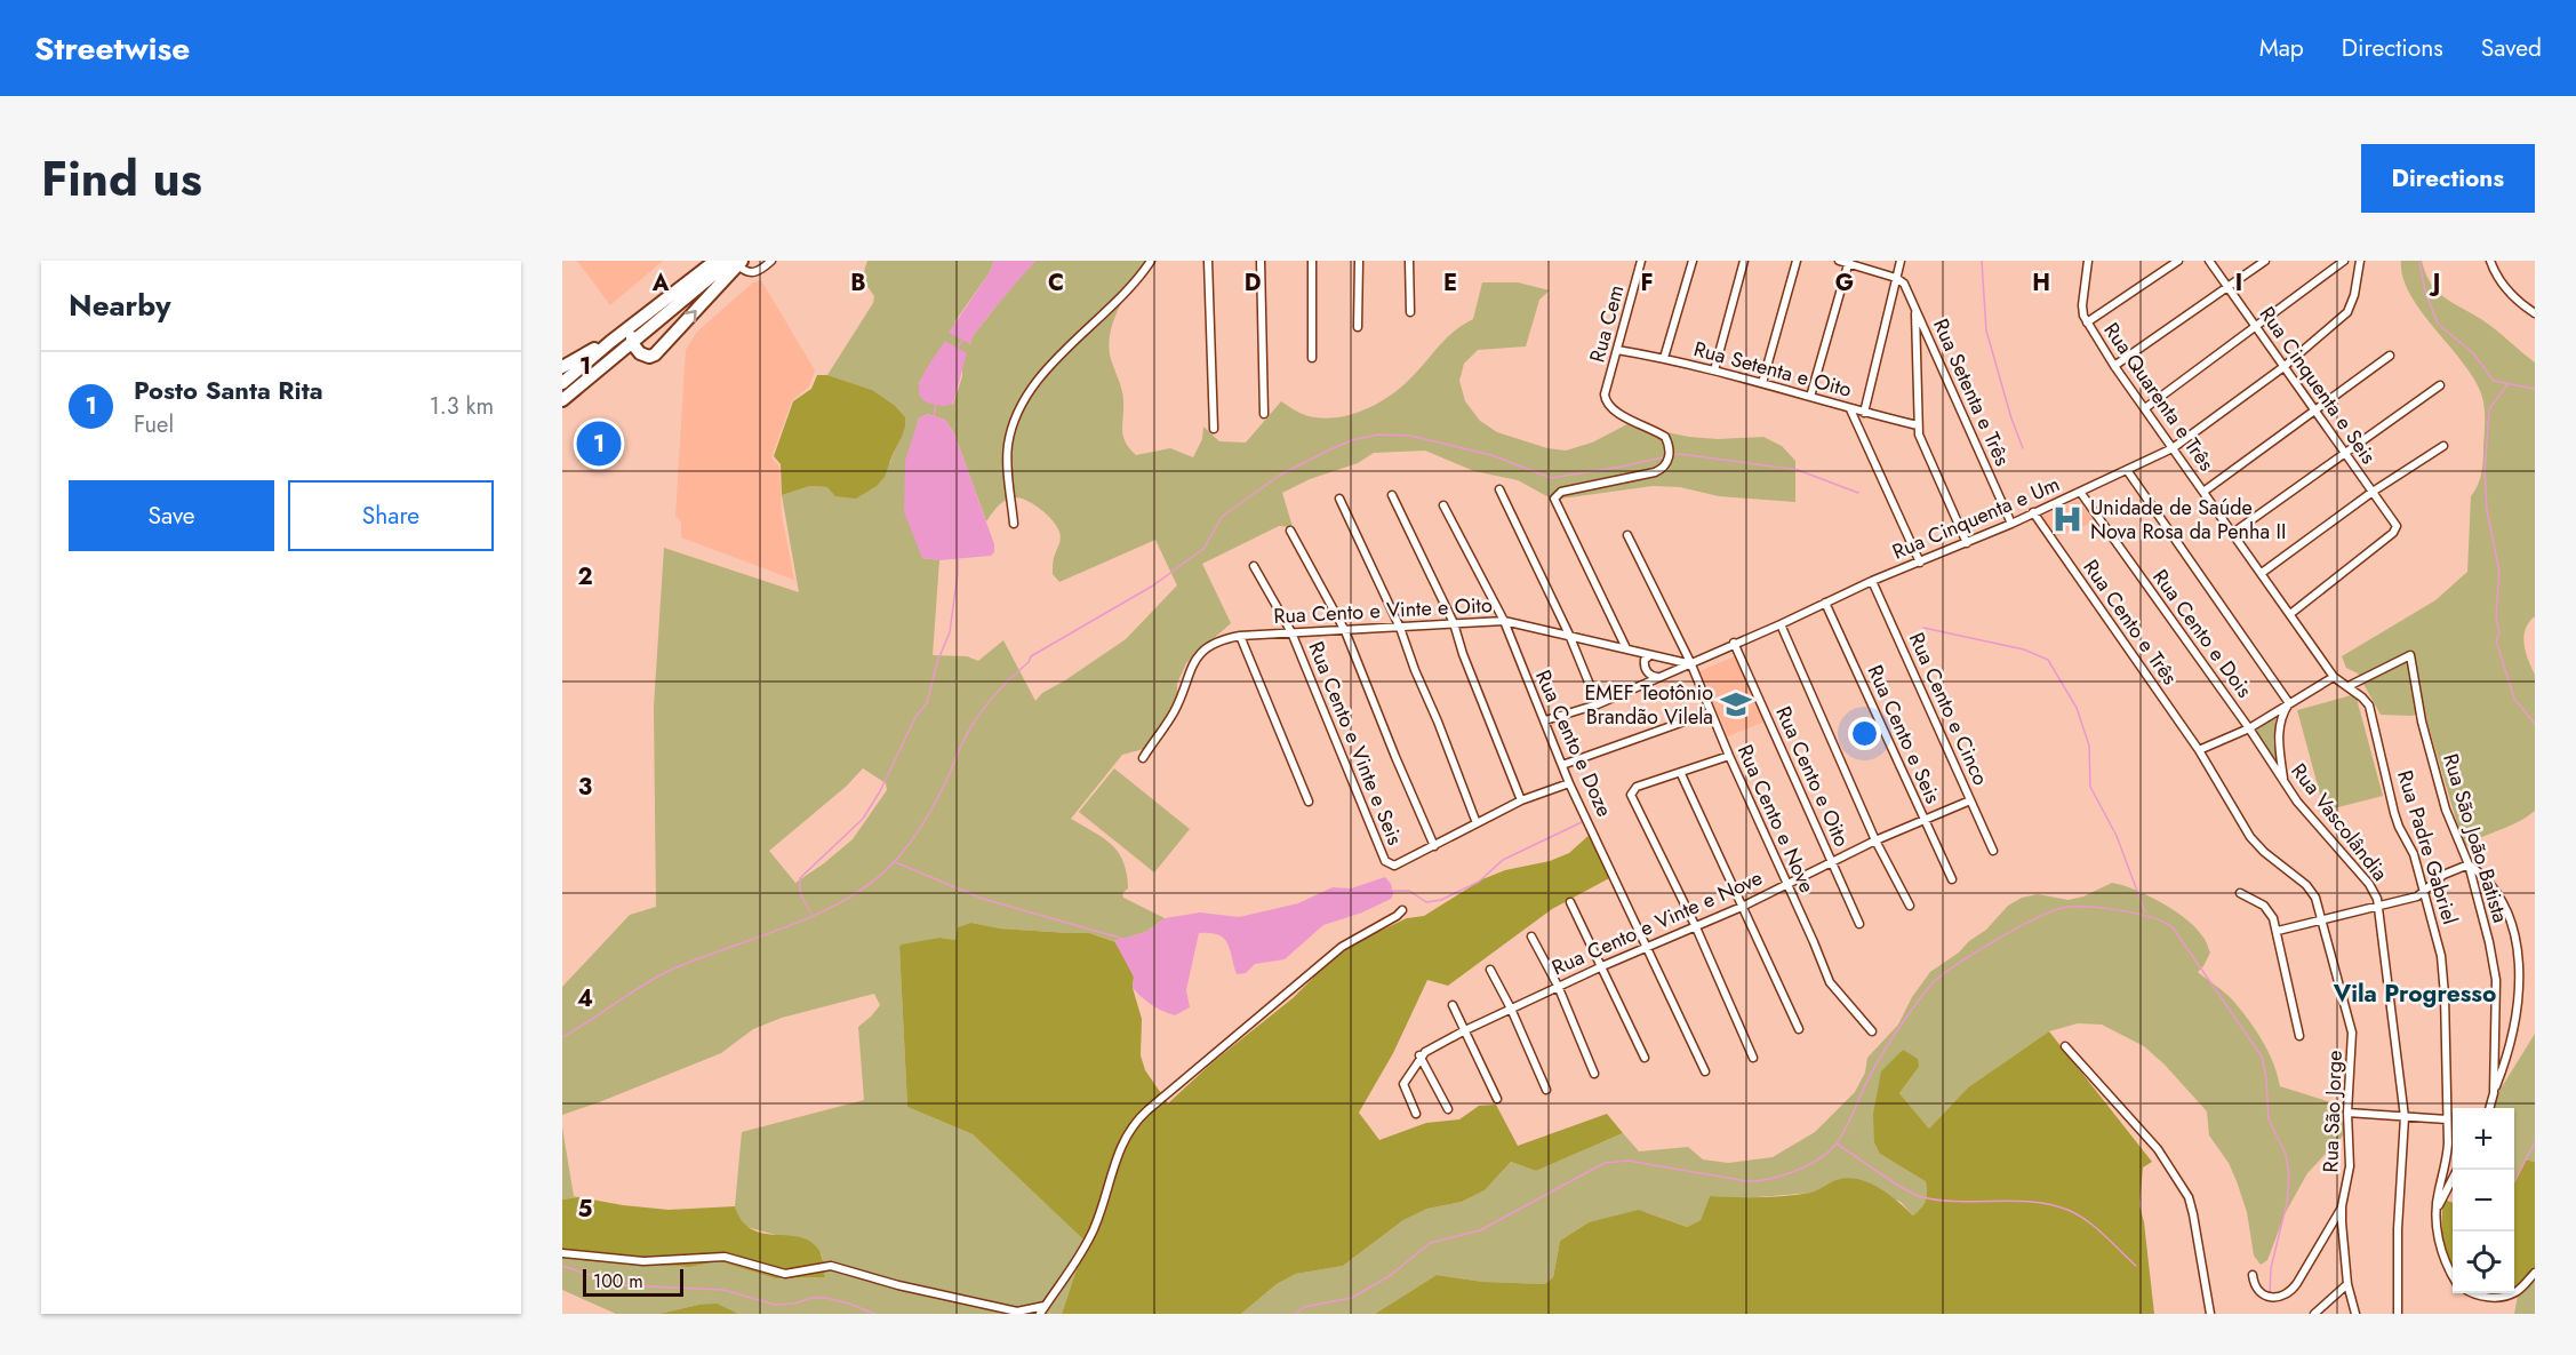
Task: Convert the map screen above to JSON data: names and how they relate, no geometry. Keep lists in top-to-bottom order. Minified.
{"streets":{"street":["Rua Cem","Rua Setenta e Oito","Rua Cinquenta e Seis","Rua Setenta e Três","Rua Quarenta e Três","Rua Cinquenta e Um","Rua Cento e Vinte e Oito","Rua Cento e Três","Rua Cento e Dois","Rua Cento e Cinco","Rua Cento e Seis","Rua Cento e Vinte e Seis","Rua Cento e Doze","Rua Cento e Oito","Rua Cento e Nove","Rua Vascolândia","Rua São João Batista","Rua Padre Gabriel","Rua Cento e Vinte e Nove","Rua São Jorge"]},"crossings":[["Rua Cem","Rua Setenta e Oito"],["Rua Cem","Rua Cento e Vinte e Oito"],["Rua Cinquenta e Seis","Rua Quarenta e Três"],["Rua Cinquenta e Seis","Rua Cinquenta e Um"],["Rua Setenta e Três","Rua Cinquenta e Um"],["Rua Quarenta e Três","Rua Cinquenta e Um"],["Rua Quarenta e Três","Rua Padre Gabriel"],["Rua Cinquenta e Um","Rua Cento e Vinte e Oito"],["Rua Cinquenta e Um","Rua Cento e Três"],["Rua Cinquenta e Um","Rua Cento e Dois"],["Rua Cinquenta e Um","Rua Cento e Cinco"],["Rua Cinquenta e Um","Rua Cento e Seis"],["Rua Cinquenta e Um","Rua Cento e Doze"],["Rua Cinquenta e Um","Rua Cento e Oito"],["Rua Cinquenta e Um","Rua Cento e Nove"],["Rua Cento e Vinte e Oito","Rua Cento e Vinte e Seis"],["Rua Cento e Vinte e Oito","Rua Cento e Doze"],["Rua Cento e Vinte e Oito","Rua Cento e Nove"],["Rua Cento e Três","Rua São Jorge"],["Rua Cento e Dois","Rua Vascolândia"],["Rua Cento e Cinco","Rua Cento e Vinte e Nove"],["Rua Cento e Seis","Rua Cento e Vinte e Nove"],["Rua Cento e Doze","Rua Cento e Vinte e Nove"],["Rua Cento e Oito","Rua Cento e Vinte e Nove"],["Rua Cento e Nove","Rua Cento e Vinte e Nove"],["Rua São João Batista","Rua Padre Gabriel"]],"districts":["Vila Progresso"],"places":{"hospital":["Unidade de Saúde Nova Rosa da Penha II"],"school or university":["EMEF Teotônio Brandão Vilela"]},"scale_bar":"100 m","page":{"header":"Streetwise","nav":["Map","Directions","Saved"],"title":"Find us","buttons":["Directions",["Save","Share"]],"heading":"Nearby","list":[{"mark":"1","name":"Posto Santa Rita","note":"Fuel","value":"1.3 km"}],"pins":"1","map_buttons":["+","−"],"scale":"100 m"},"grid":{"columns":["A","B","C","D","E","F","G","H","I","J"],"rows":["1","2","3","4","5"]}}
